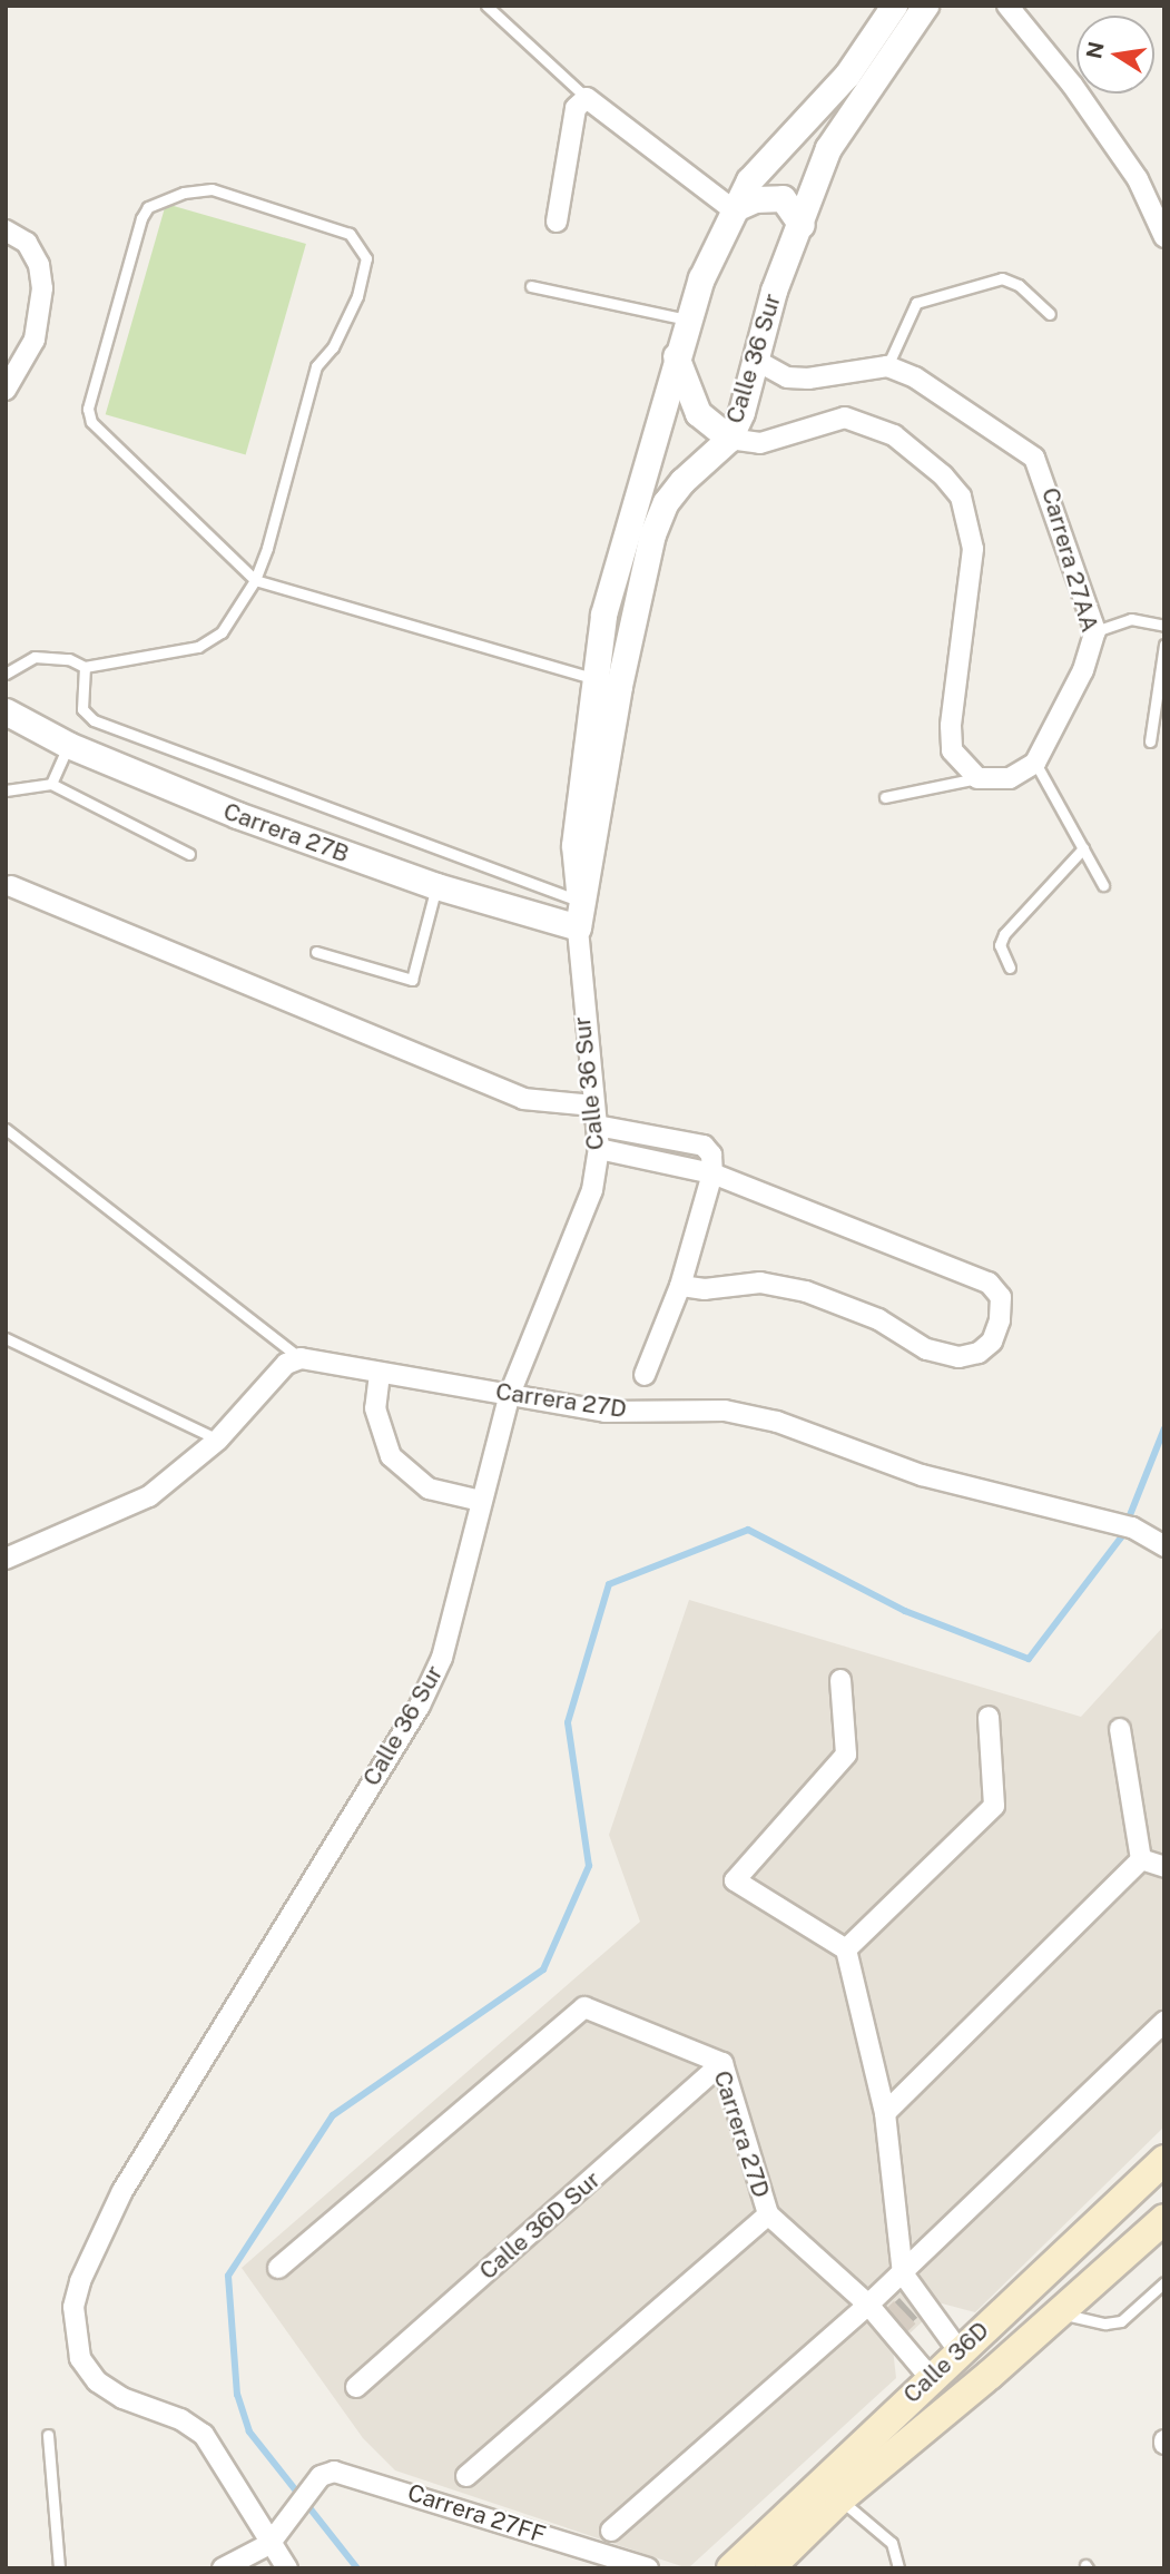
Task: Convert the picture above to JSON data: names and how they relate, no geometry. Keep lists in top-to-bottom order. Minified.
{"streets":{"main road":["Calle 36D"],"street":["Calle 36 Sur","Carrera 27AA","Carrera 27B","Carrera 27D","Calle 36D Sur","Carrera 27FF"]},"crossings":[["Calle 36 Sur","Carrera 27B"],["Calle 36 Sur","Carrera 27D"],["Calle 36 Sur","Carrera 27FF"],["Carrera 27D","Calle 36D Sur"],["Carrera 27D","Calle 36D"]],"north":"left"}
